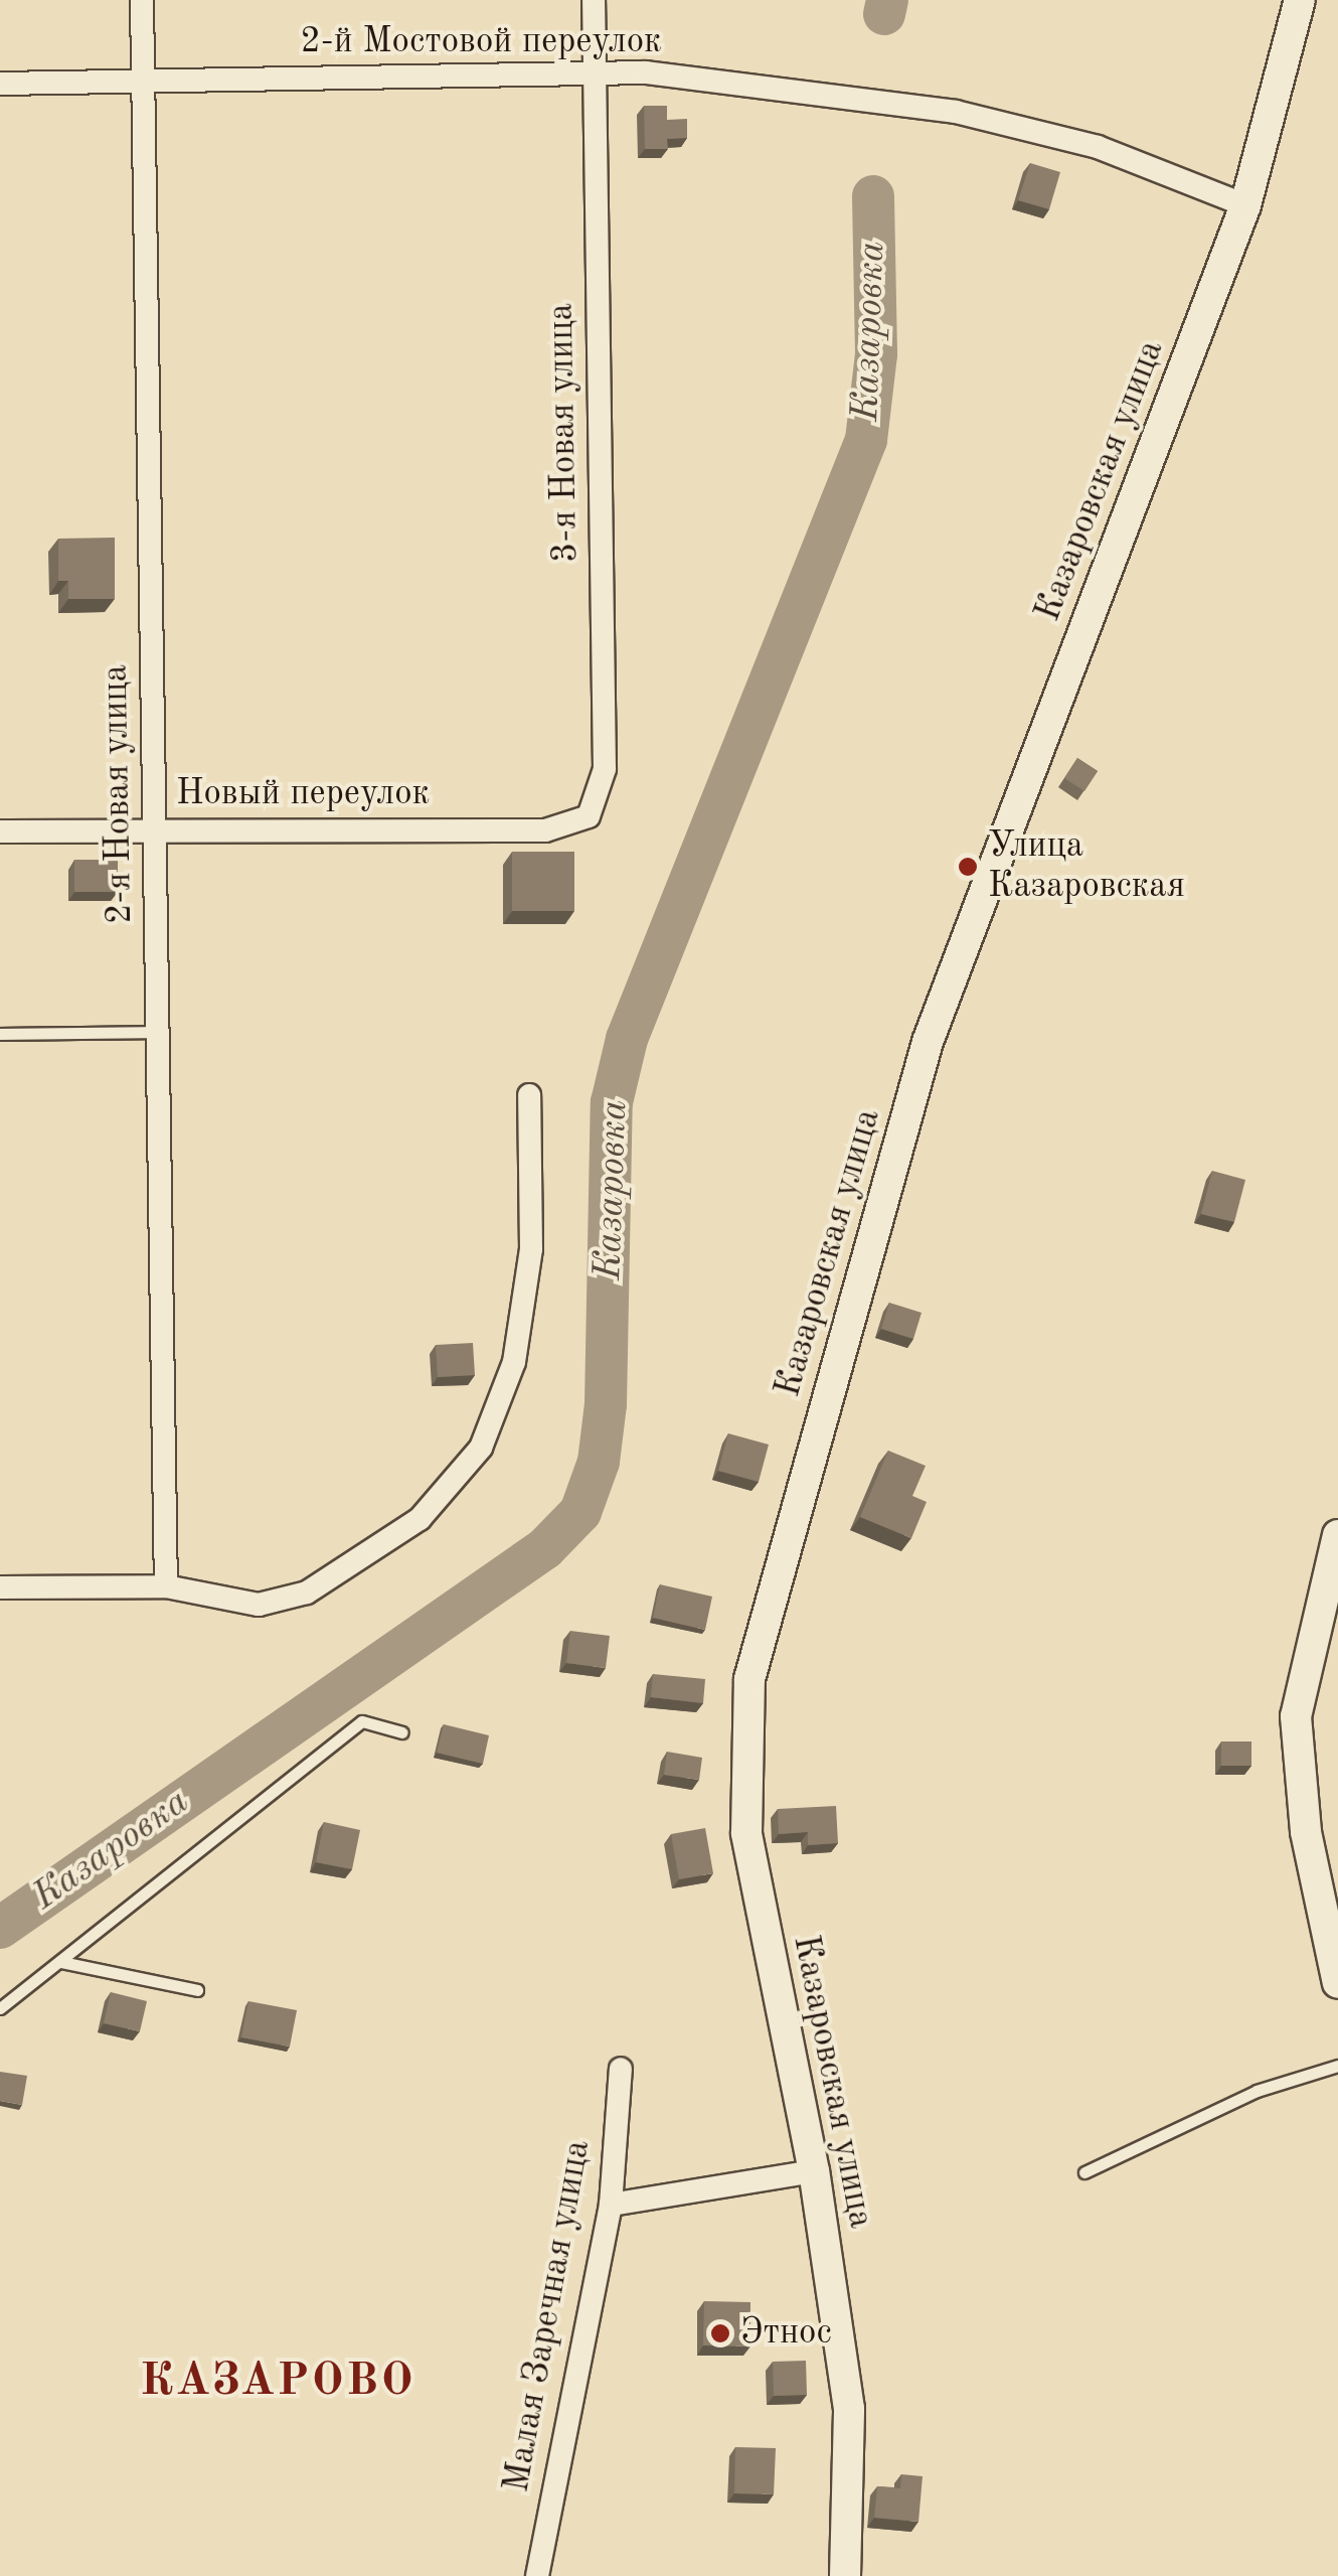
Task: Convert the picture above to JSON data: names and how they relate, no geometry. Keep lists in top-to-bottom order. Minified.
{"streets":{"street":["2-й Мостовой переулок","3-я Новая улица","Казаровская улица","2-я Новая улица","Новый переулок","Малая Заречная улица"]},"crossings":[["2-й Мостовой переулок","3-я Новая улица"],["2-й Мостовой переулок","Казаровская улица"],["2-й Мостовой переулок","2-я Новая улица"],["3-я Новая улица","Новый переулок"],["2-я Новая улица","Новый переулок"]],"districts":["КАЗАРОВО"],"water":["Казаровка"],"places":["Улица Казаровская","Этнос"]}
